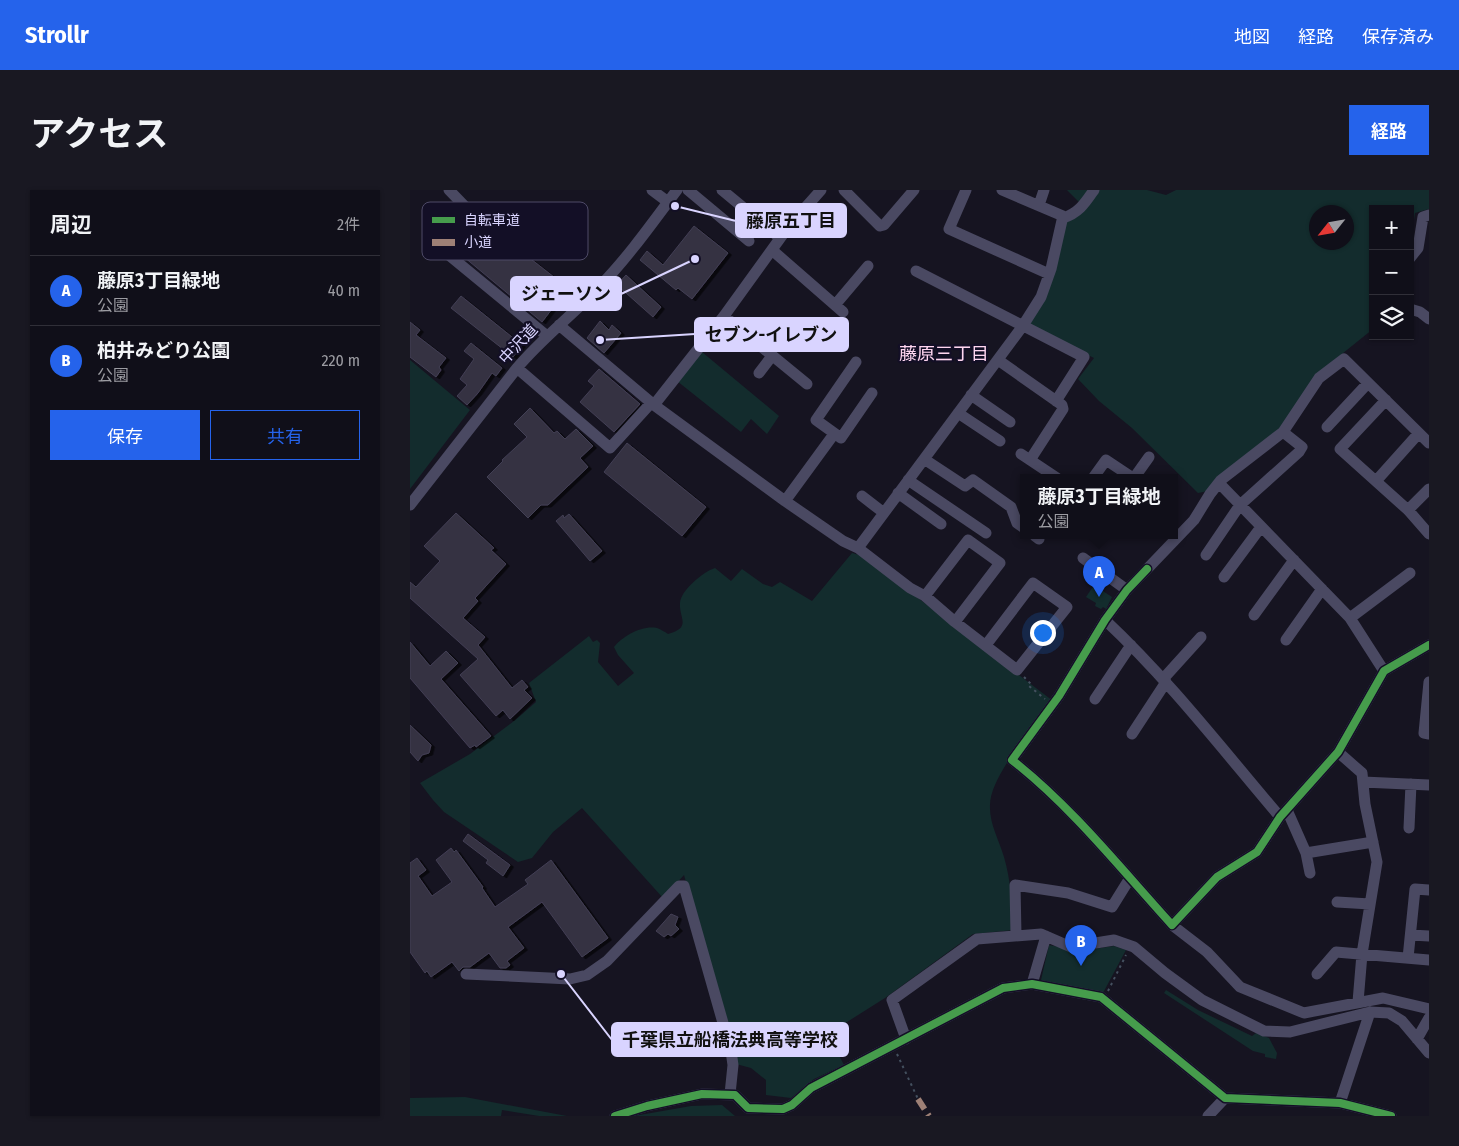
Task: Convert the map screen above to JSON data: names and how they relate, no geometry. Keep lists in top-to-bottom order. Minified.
{"streets":{"street":["中沢道"]},"districts":["藤原三丁目"],"places":["藤原五丁目","ジェーソン","セブン-イレブン","千葉県立船橋法典高等学校"],"legend":["自転車道","小道"],"north":"bottom left","page":{"header":"Strollr","nav":["地図","経路","保存済み"],"title":"アクセス","buttons":["経路",["保存","共有"]],"heading":["周辺","2件"],"map_buttons":["+","−"],"list":[{"mark":"A","name":"藤原3丁目緑地","note":"公園","value":"40 m"},{"mark":"B","name":"柏井みどり公園","note":"公園","value":"220 m"}],"popup":["藤原3丁目緑地","公園"],"pins":["A","B"]}}
